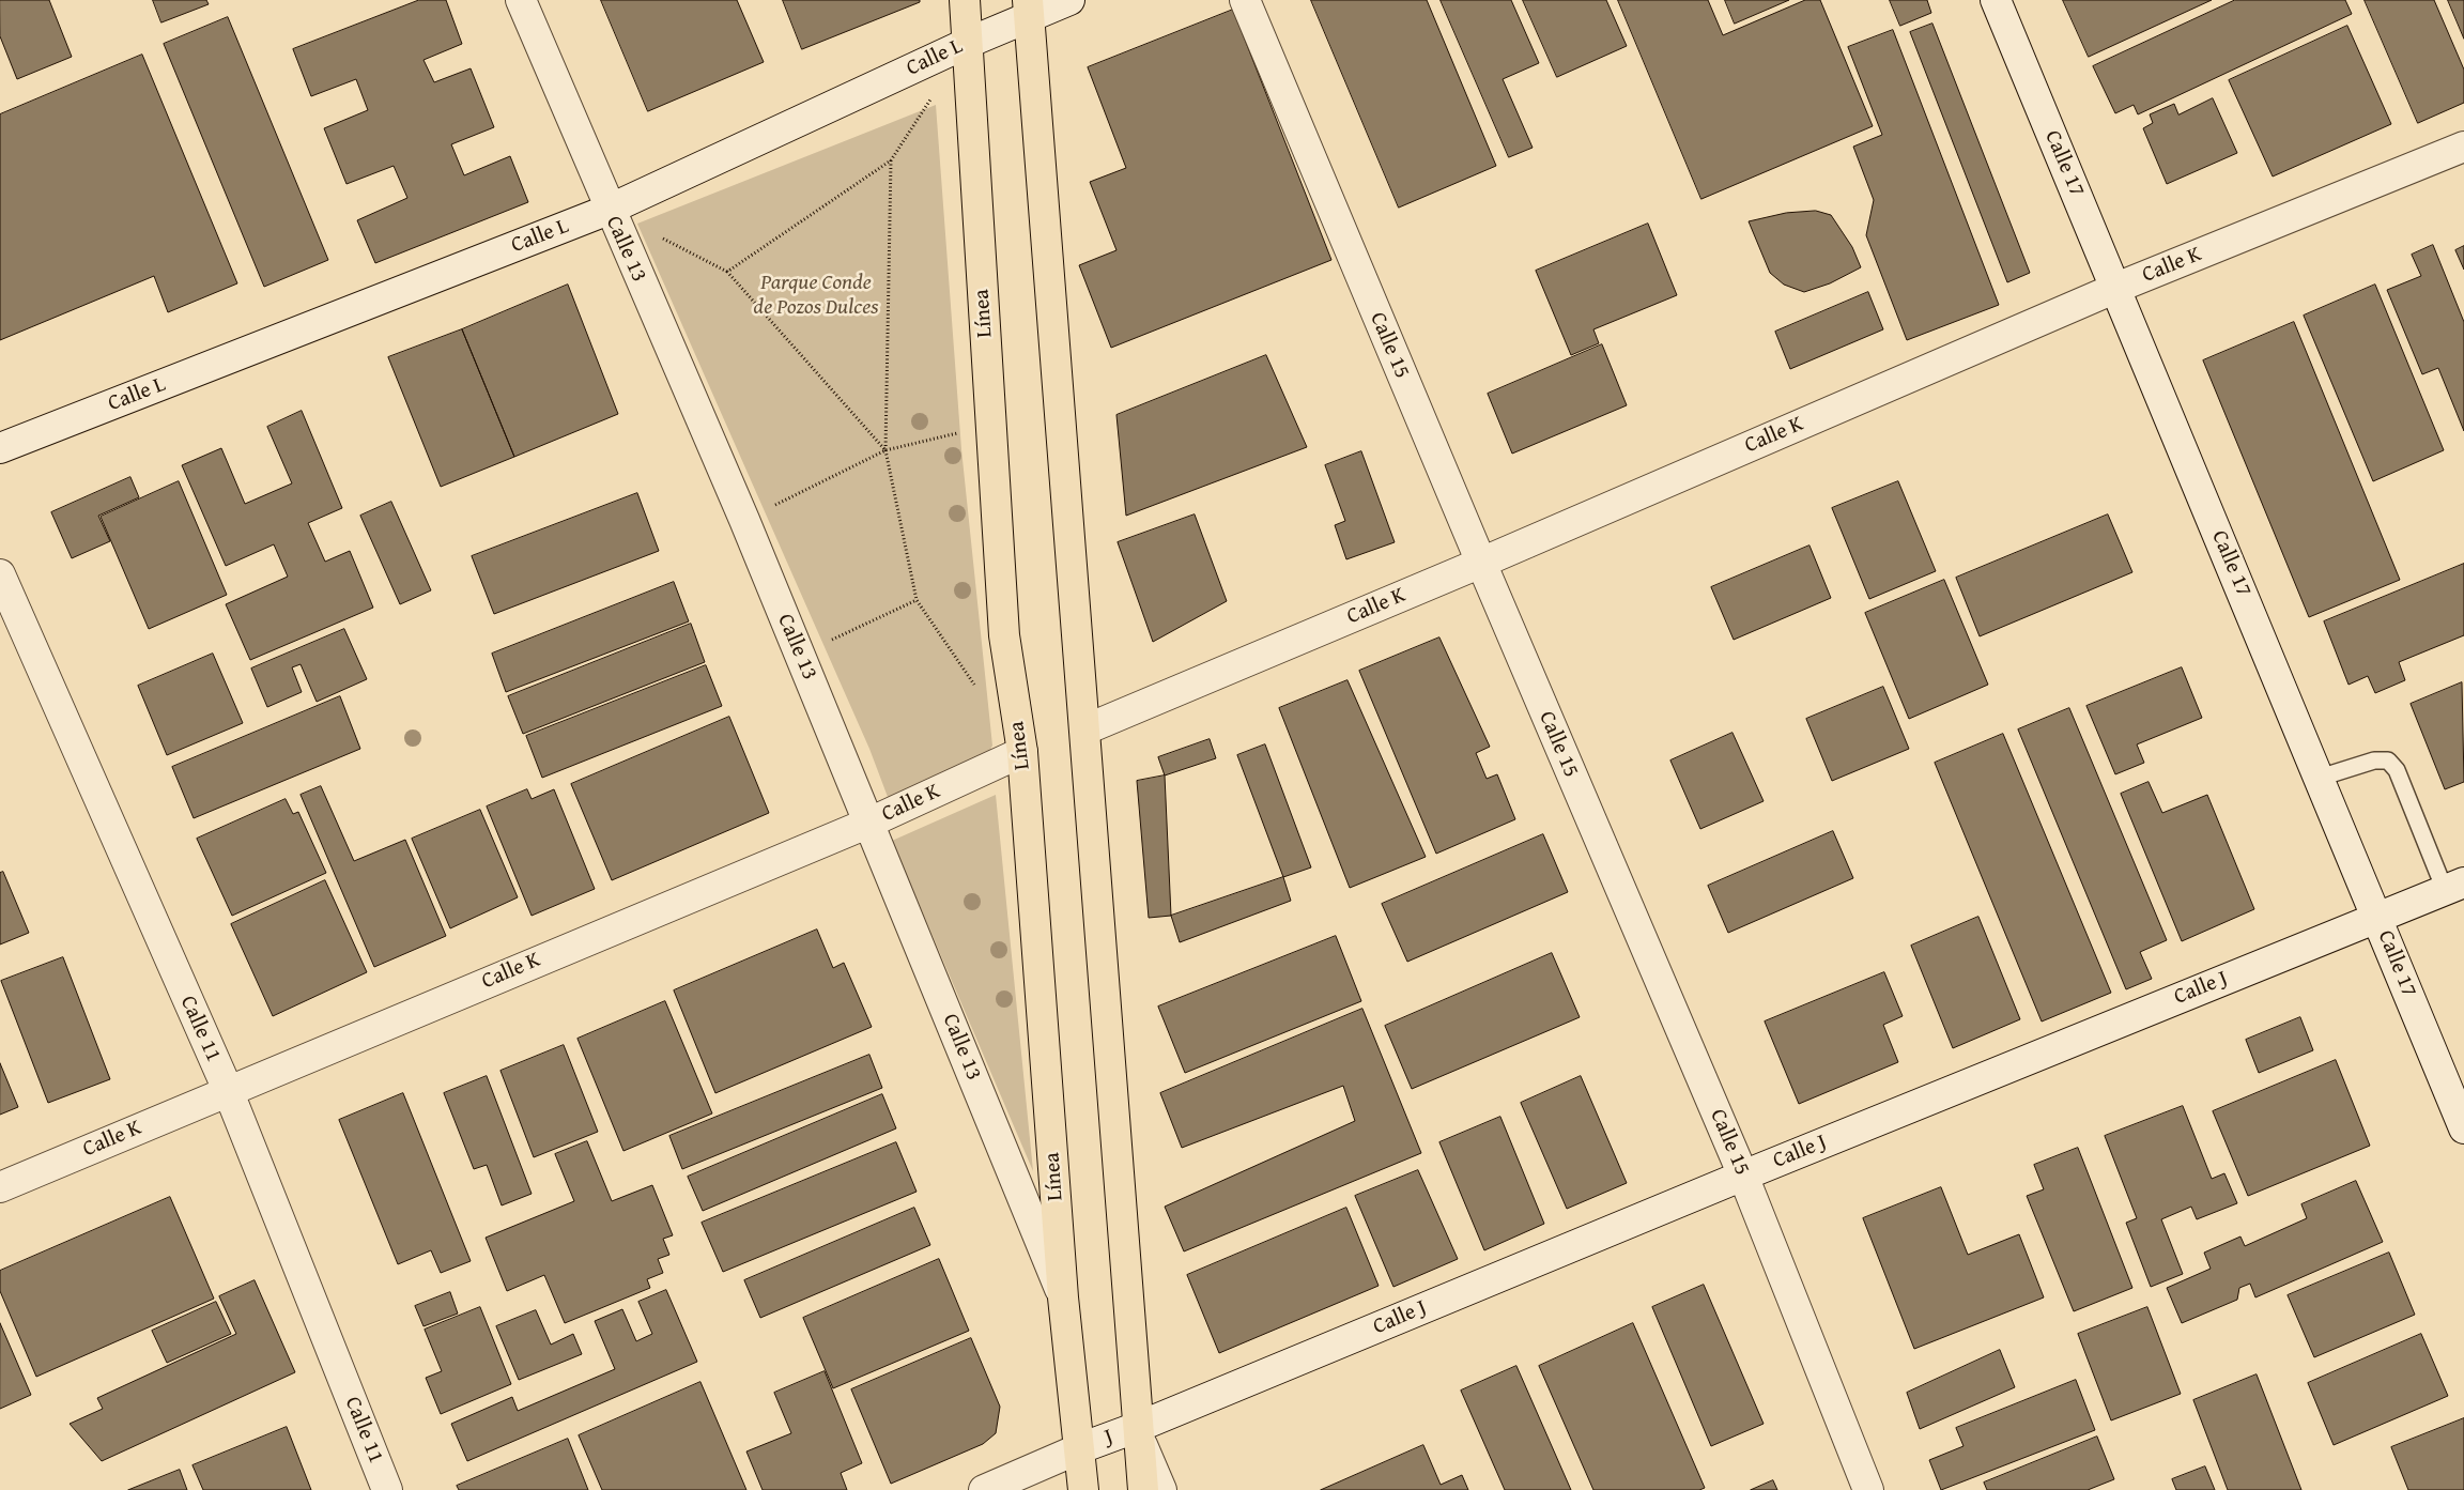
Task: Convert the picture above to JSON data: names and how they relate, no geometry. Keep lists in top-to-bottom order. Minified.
{"streets":{"main road":["Línea"],"street":["Calle L","Calle 17","Calle 13","Calle K","Calle 15","Calle J","Calle 11","J"]},"crossings":[["Calle L","Calle 13"],["Calle L","Línea"],["Calle 17","Calle K"],["Calle 17","Calle J"],["Calle 13","Calle K"],["Calle 13","Línea"],["Calle K","Línea"],["Calle K","Calle 15"],["Calle K","Calle 11"],["Línea","J"],["Calle 15","Calle J"],["Calle J","J"]],"parks":["Parque Conde de Pozos Dulces"]}
